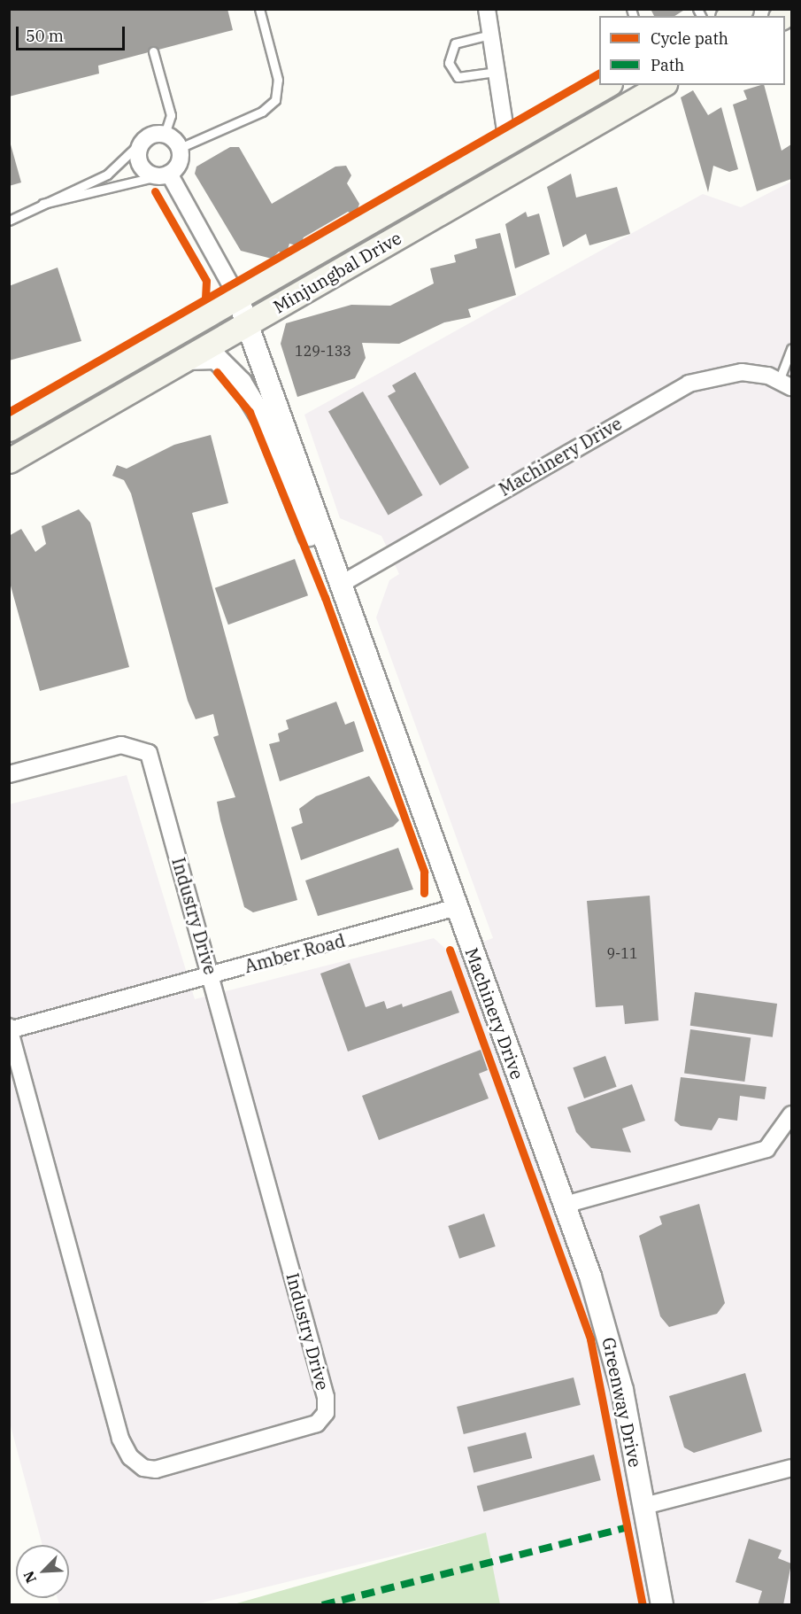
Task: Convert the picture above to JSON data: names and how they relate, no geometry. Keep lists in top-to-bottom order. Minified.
{"streets":{"main road":["Minjungbal Drive"],"street":["Machinery Drive","Industry Drive","Amber Road","Greenway Drive"]},"crossings":[["Minjungbal Drive","Machinery Drive"],["Machinery Drive","Amber Road"],["Machinery Drive","Greenway Drive"],["Industry Drive","Amber Road"]],"house_numbers":["129-133","9-11"],"legend":["Cycle path","Path"],"scale_bar":"50 m","north":"bottom left"}
